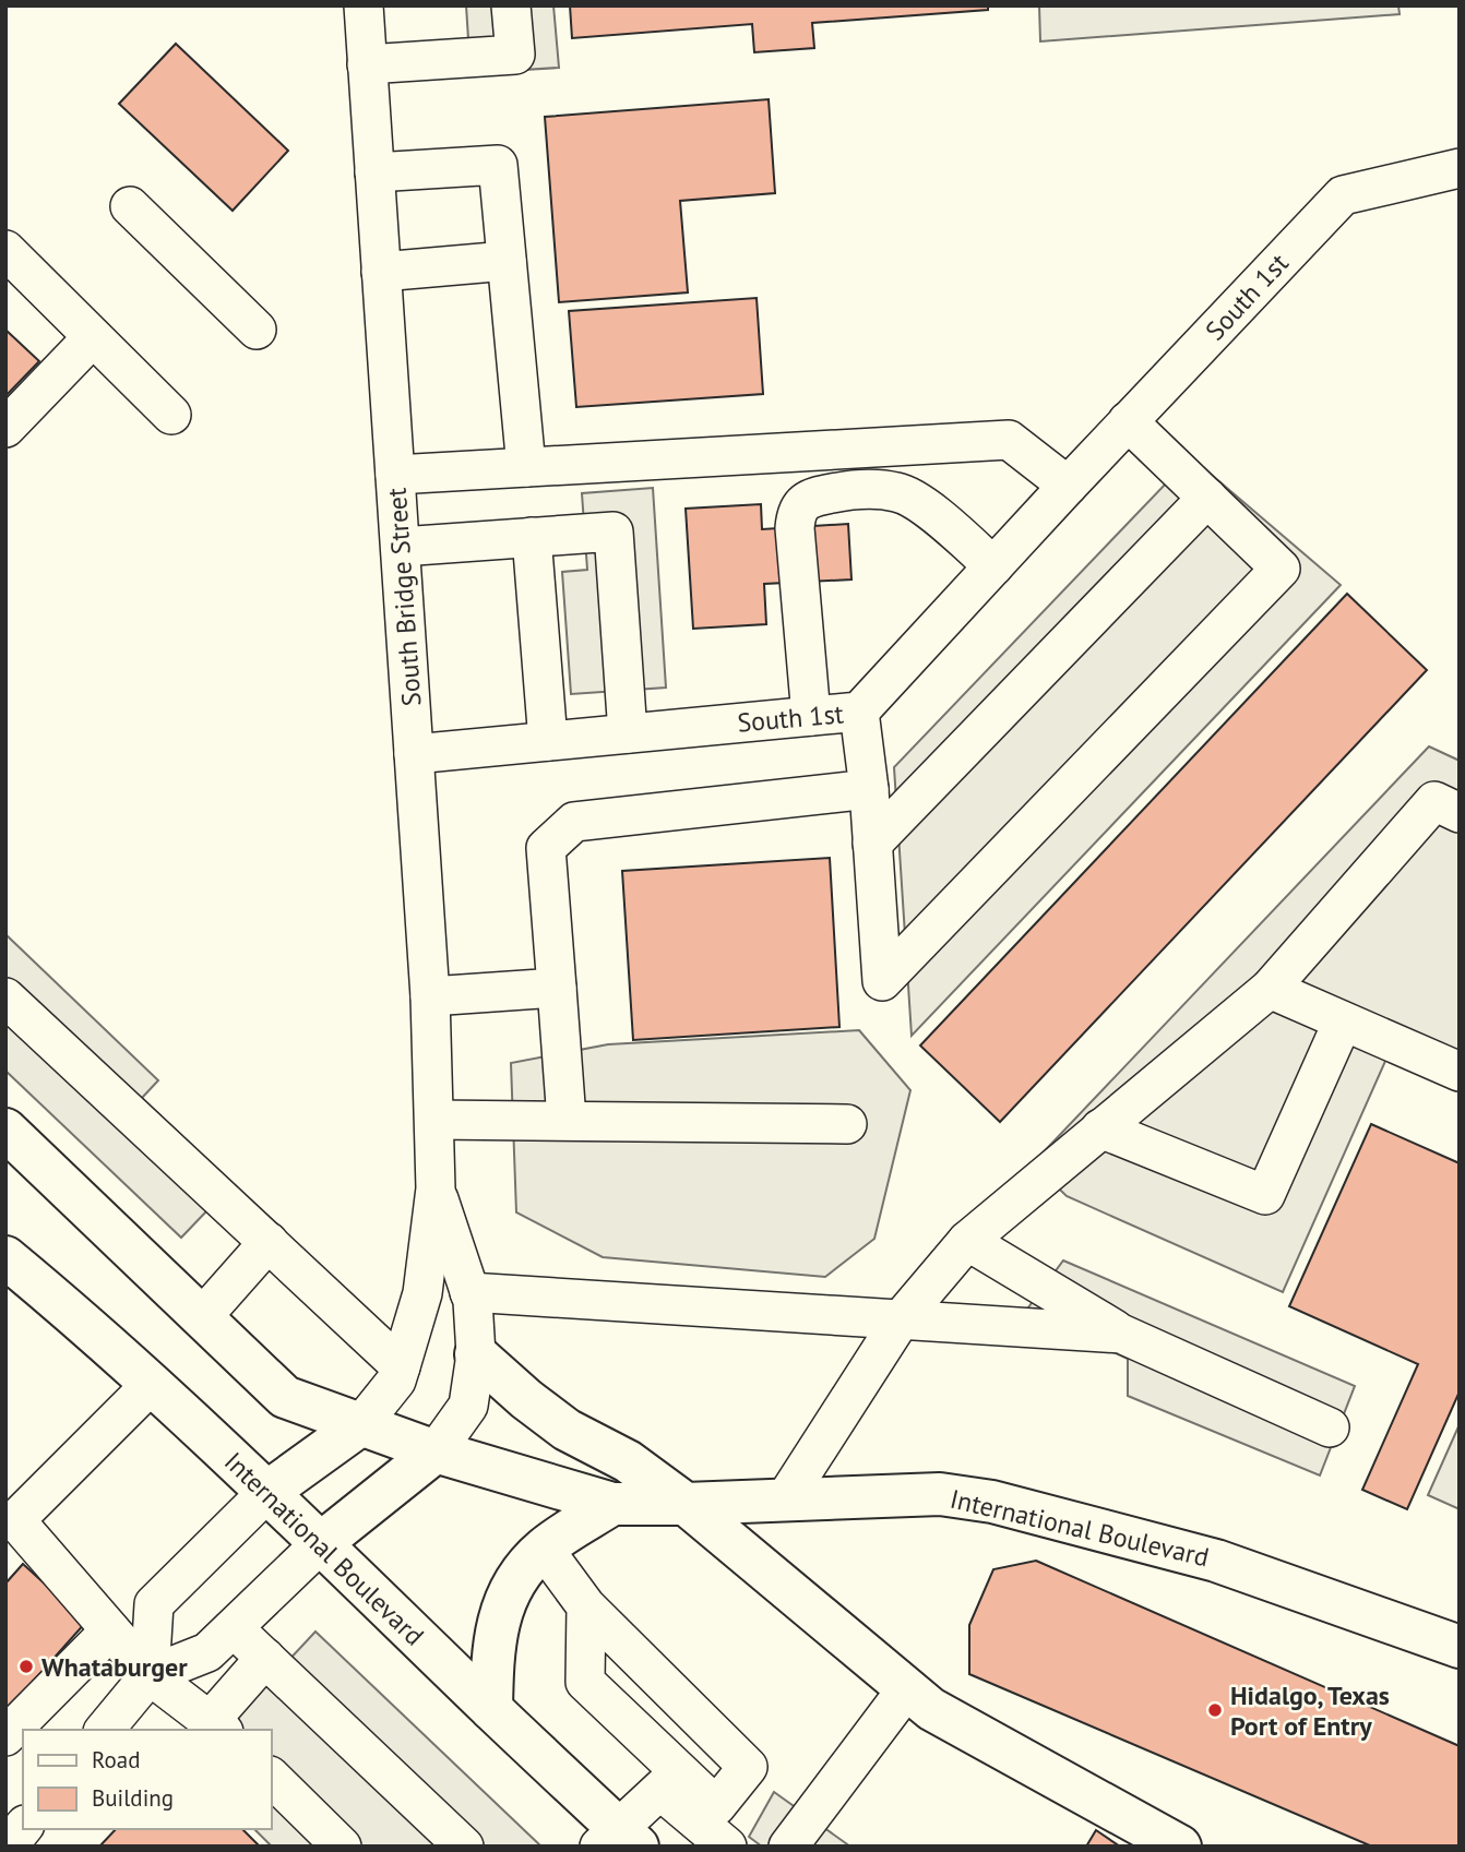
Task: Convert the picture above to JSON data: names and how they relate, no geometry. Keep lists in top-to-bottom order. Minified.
{"streets":{"main road":["International Boulevard"],"street":["South 1st","South Bridge Street"]},"crossings":[["South 1st","South Bridge Street"],["South Bridge Street","International Boulevard"]],"places":["Whataburger","Hidalgo, Texas Port of Entry"],"legend":["Road","Building"]}
